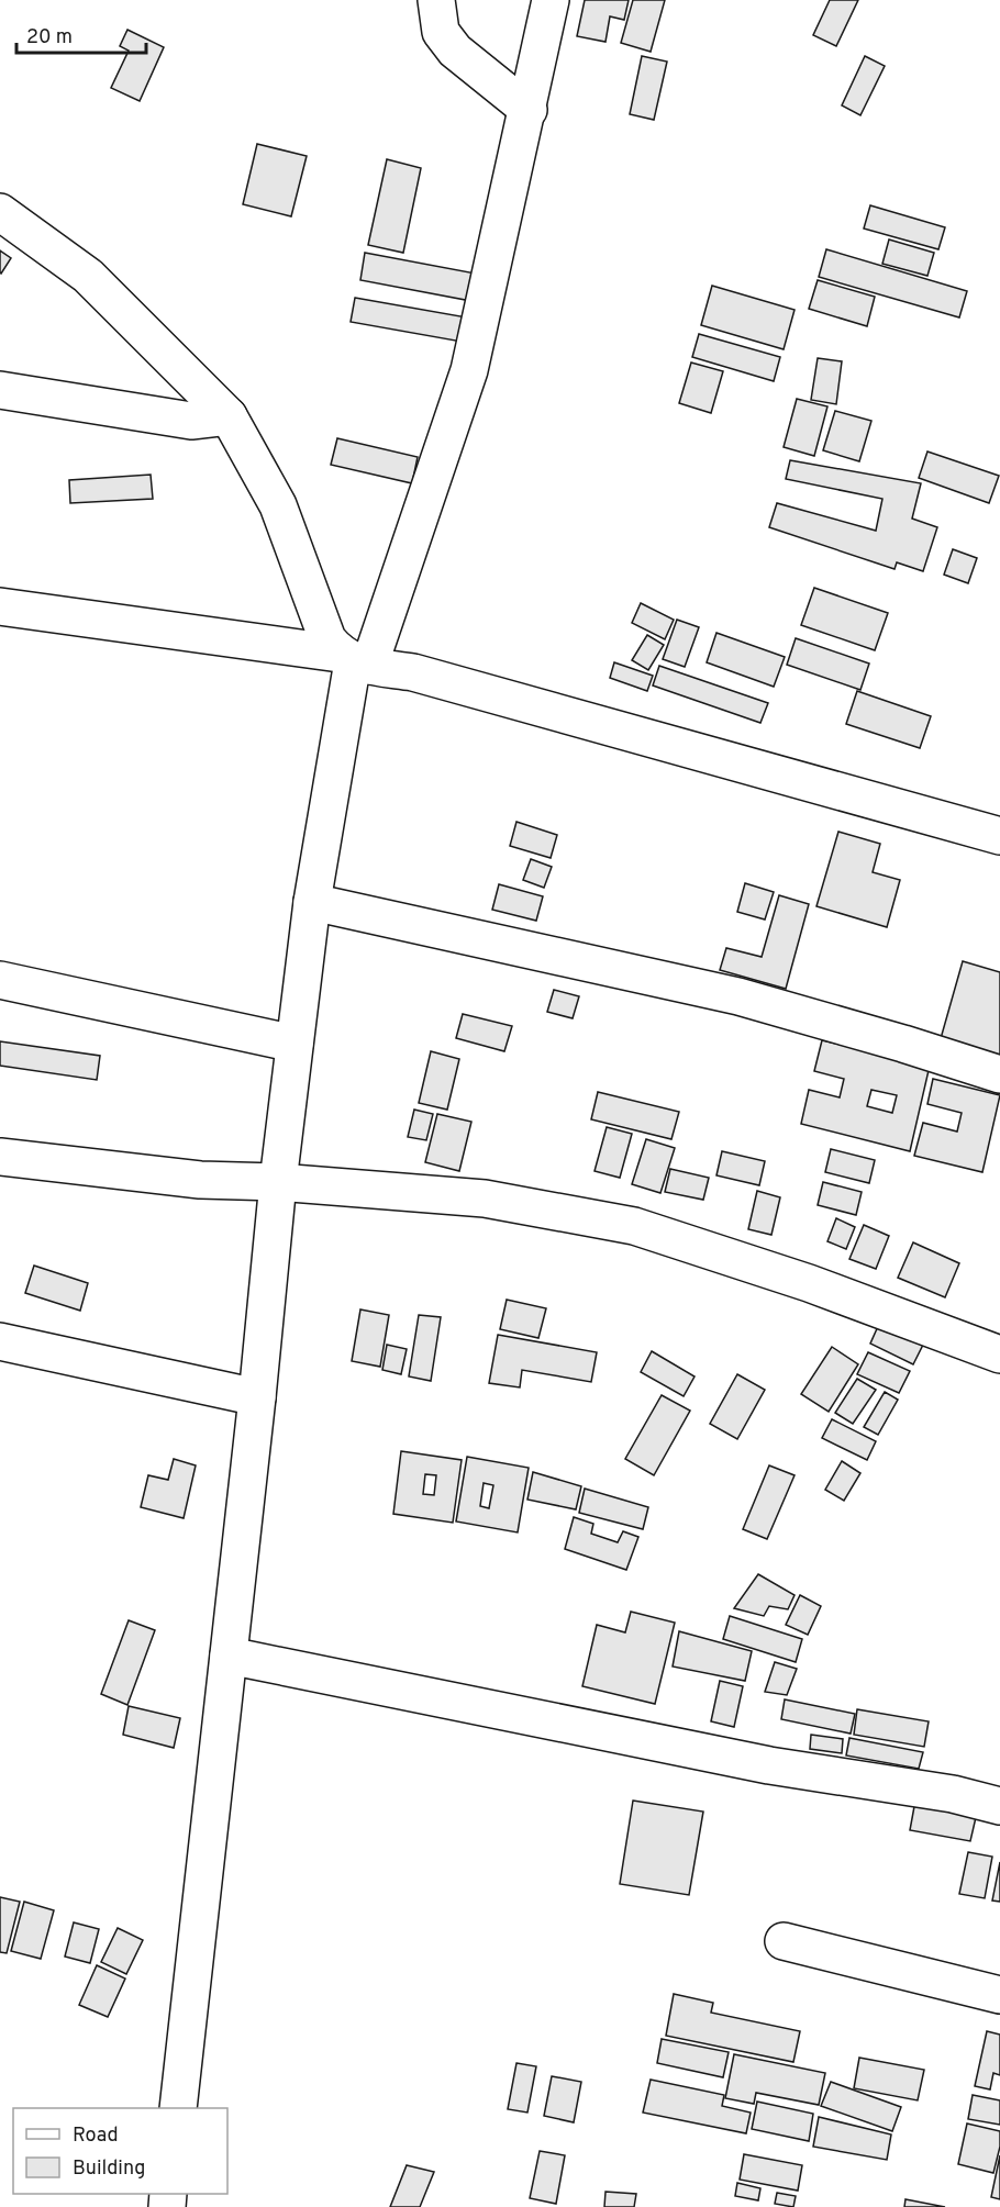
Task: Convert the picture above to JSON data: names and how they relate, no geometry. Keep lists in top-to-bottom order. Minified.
{"legend":["Road","Building"],"scale_bar":"20 m"}
